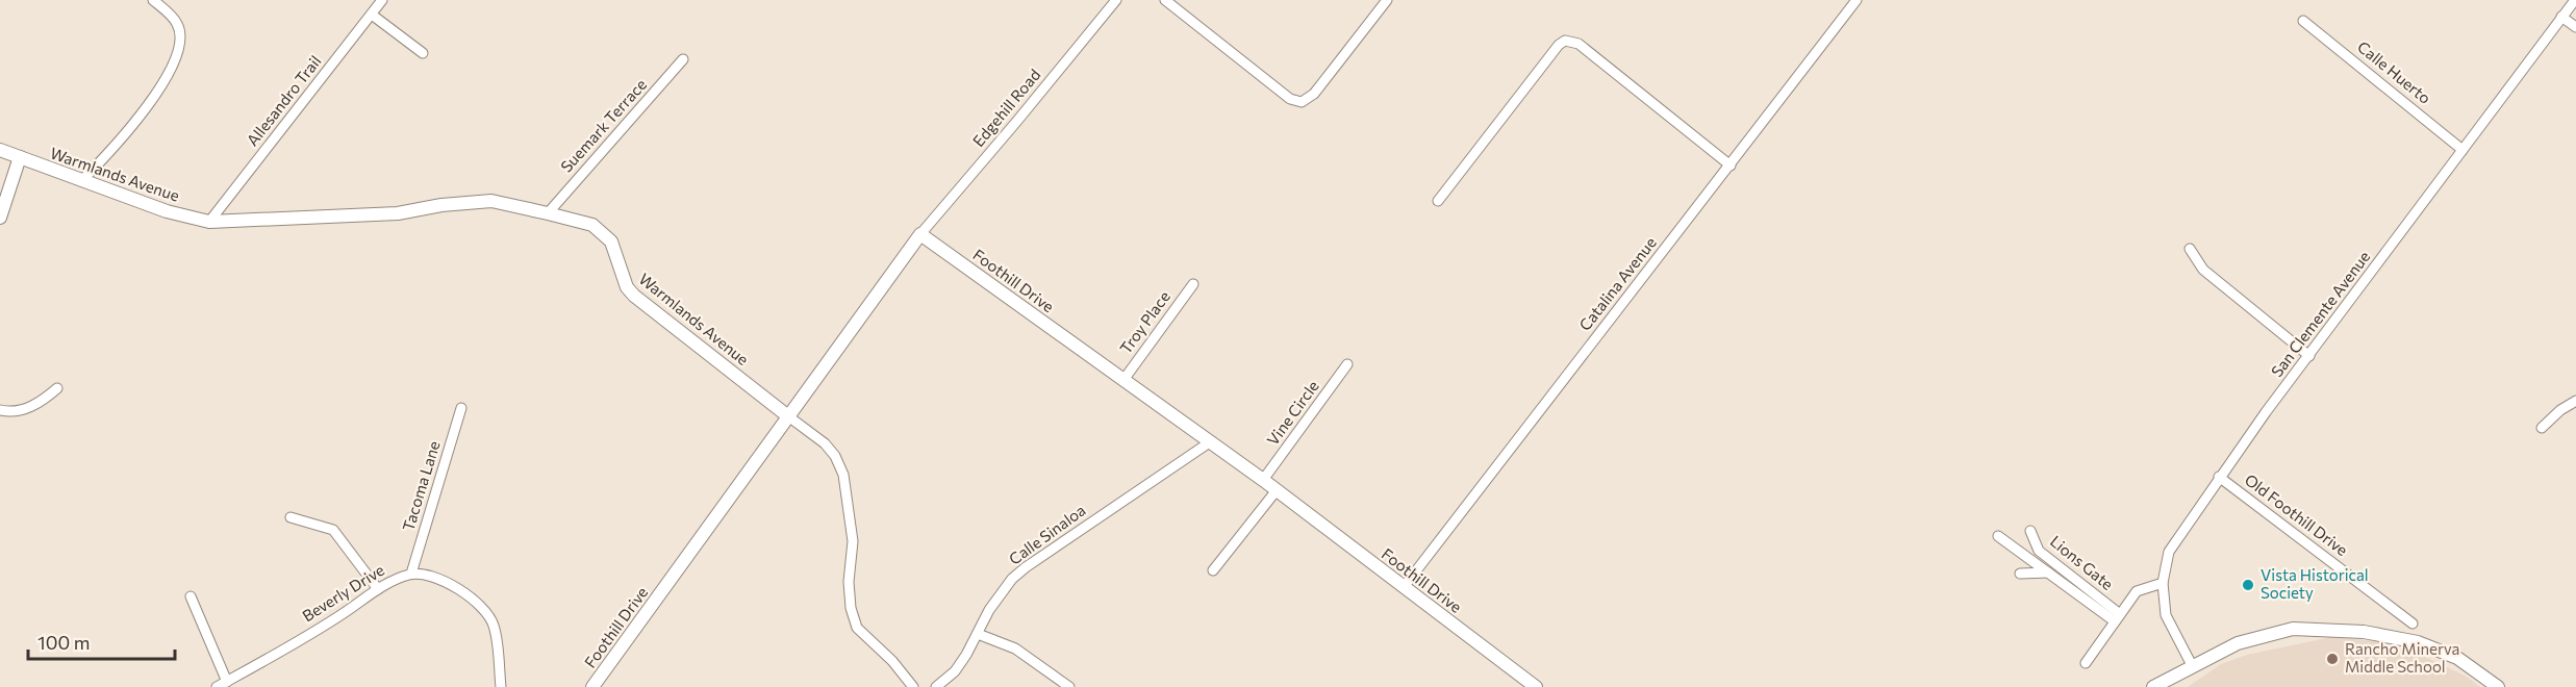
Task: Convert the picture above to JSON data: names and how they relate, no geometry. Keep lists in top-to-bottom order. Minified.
{"streets":{"street":["Calle Huerto","Allesandro Trail","Edgehill Road","Suemark Terrace","Warmlands Avenue","Foothill Drive","Catalina Avenue","San Clemente Avenue","Troy Place","Vine Circle","Tacoma Lane","Old Foothill Drive","Calle Sinaloa","Lions Gate","Beverly Drive"]},"crossings":[["Calle Huerto","San Clemente Avenue"],["Allesandro Trail","Warmlands Avenue"],["Edgehill Road","Foothill Drive"],["Suemark Terrace","Warmlands Avenue"],["Warmlands Avenue","Foothill Drive"],["Foothill Drive","Catalina Avenue"],["Foothill Drive","Troy Place"],["Foothill Drive","Vine Circle"],["Foothill Drive","Calle Sinaloa"],["San Clemente Avenue","Old Foothill Drive"],["Tacoma Lane","Beverly Drive"]],"places":["Vista Historical Society","Rancho Minerva Middle School"],"scale_bar":"100 m"}
